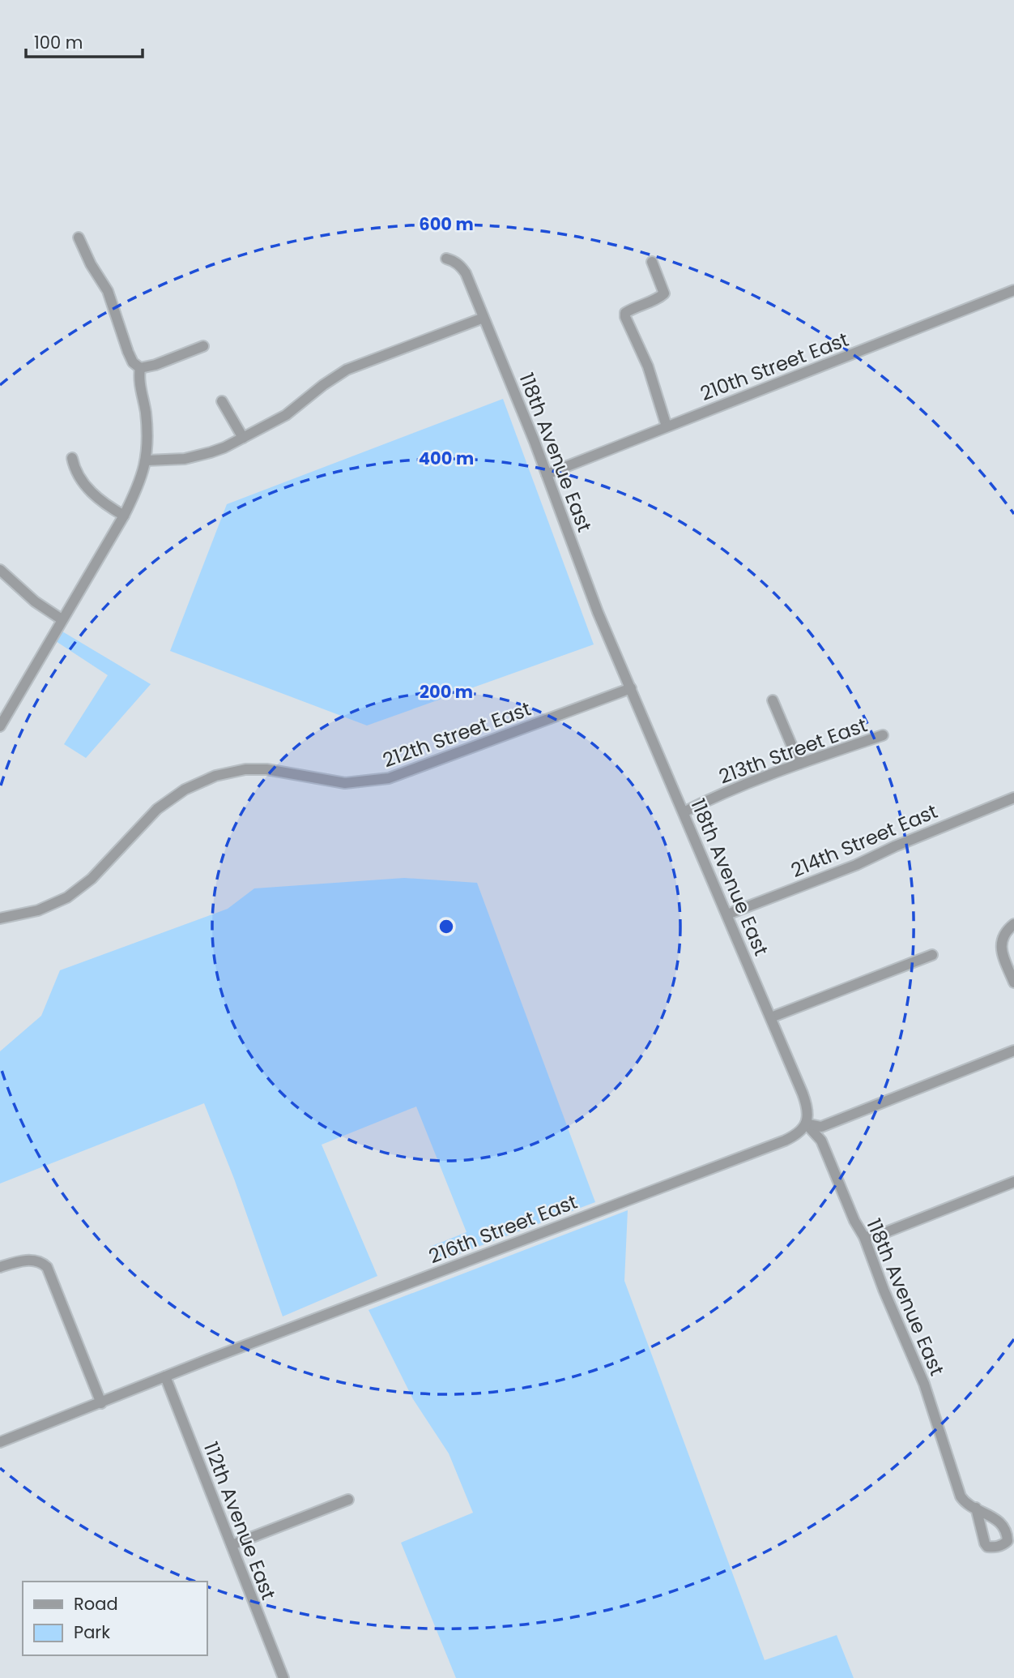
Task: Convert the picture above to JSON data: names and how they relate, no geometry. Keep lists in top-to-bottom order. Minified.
{"streets":{"street":["210th Street East","118th Avenue East","212th Street East","213th Street East","214th Street East","216th Street East","112th Avenue East"]},"crossings":[["210th Street East","118th Avenue East"],["118th Avenue East","212th Street East"],["118th Avenue East","213th Street East"],["118th Avenue East","214th Street East"],["118th Avenue East","216th Street East"],["216th Street East","112th Avenue East"]],"legend":["Road","Park"],"scale_bar":"100 m","rings":["600 m","400 m","200 m"]}
